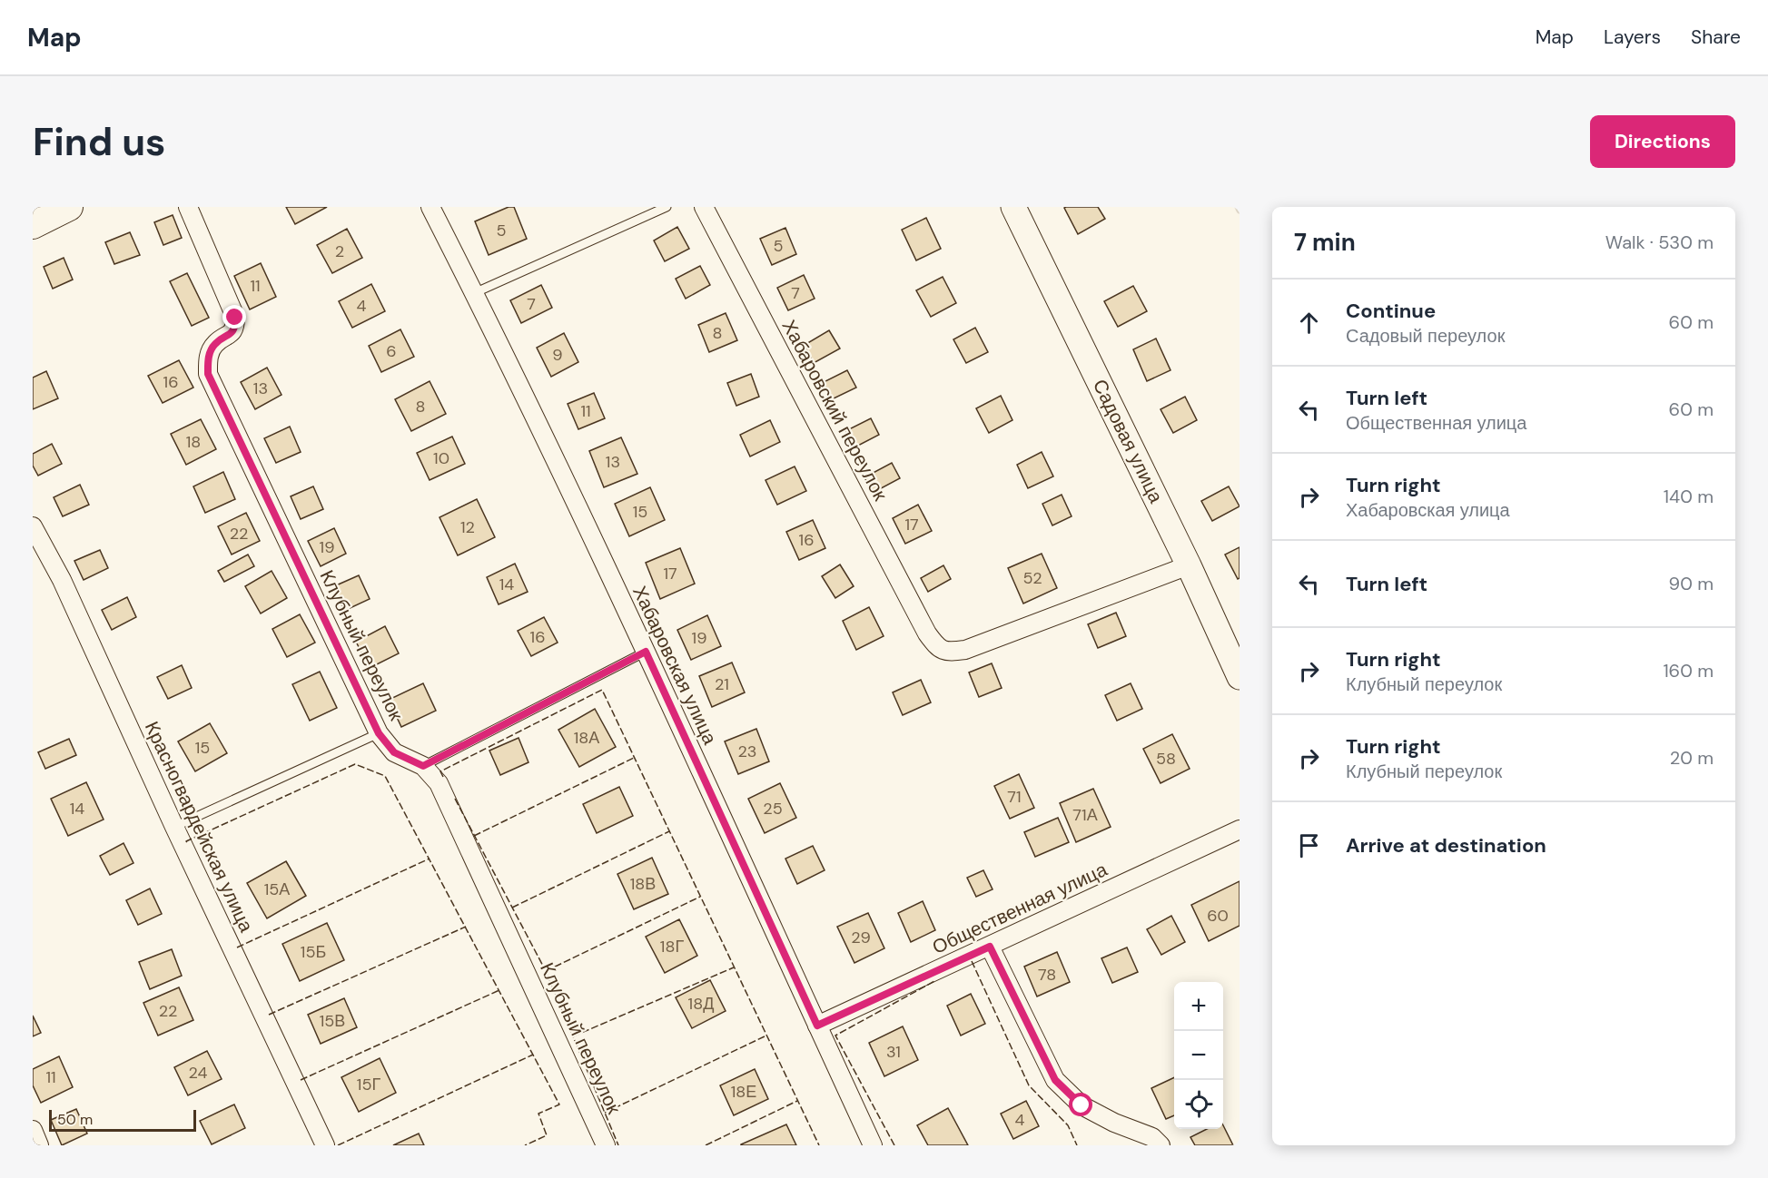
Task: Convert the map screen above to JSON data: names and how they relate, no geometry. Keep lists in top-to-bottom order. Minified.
{"streets":{"street":["Хабаровский переулок","Садовая улица","Клубный переулок","Хабаровская улица","Красногвардейская улица","Общественная улица"]},"crossings":[["Хабаровский переулок","Садовая улица"],["Хабаровская улица","Общественная улица"]],"house_numbers":["5","5","2","11","7","7","4","8","6","9","16","13","8","11","18","10","13","15","17","12","22","16","19","17","52","14","16","19","21","18А","15","23","58","71","14","25","71А","18В","15А","60","29","18Г","15Б","78","18Д","22","15В","31","24","11","15Г","18Е","4"],"scale_bar":"50 m","page":{"header":"Map","nav":["Map","Layers","Share"],"buttons":"Directions","title":"Find us","heading":["7 min","Walk · 530 m"],"list":[["Continue","Садовый переулок","60 m"],["Turn left","Общественная улица","60 m"],["Turn right","Хабаровская улица","140 m"],["Turn left","90 m"],["Turn right","Клубный переулок","160 m"],["Turn right","Клубный переулок","20 m"],"Arrive at destination"],"map_buttons":["+","−"],"scale":"50 m"}}
